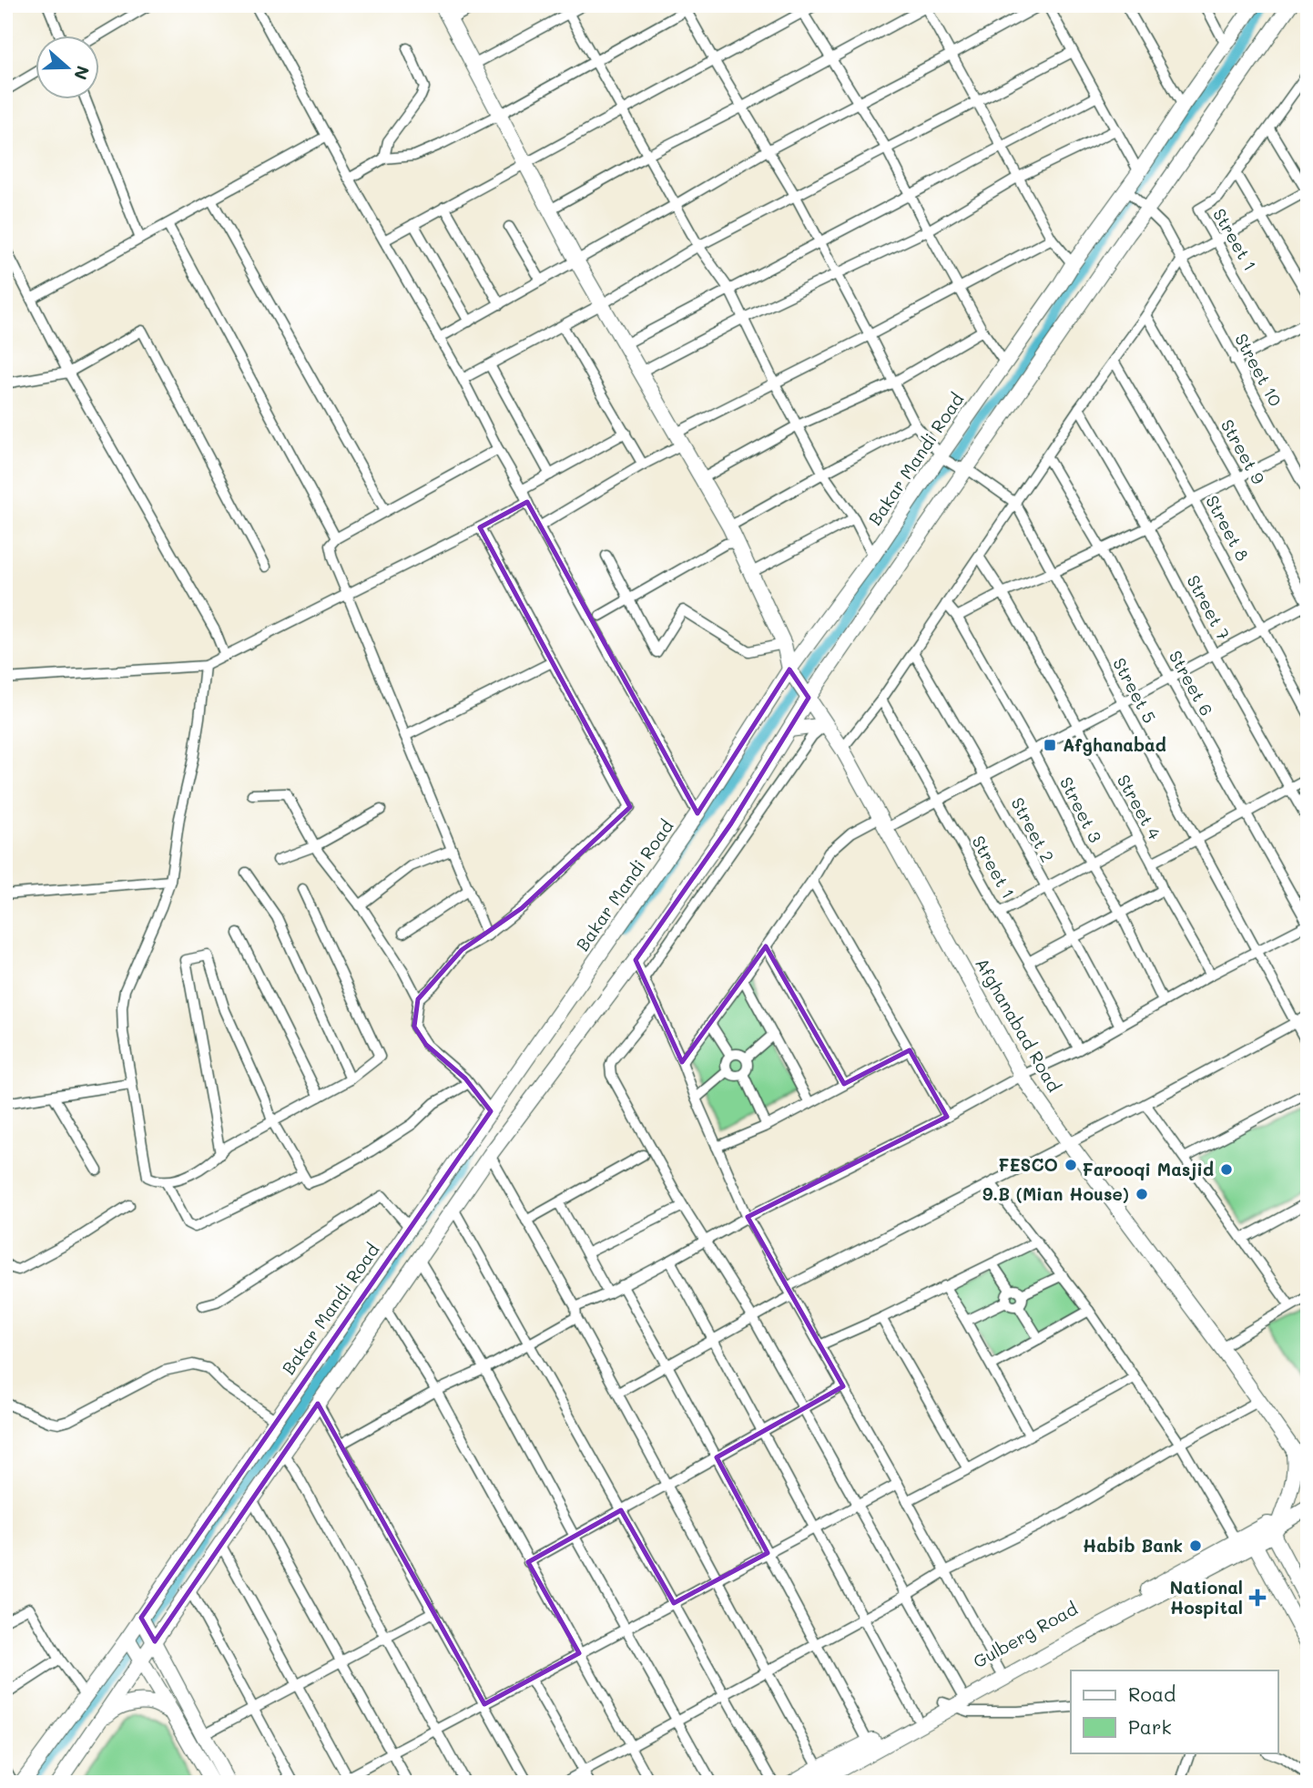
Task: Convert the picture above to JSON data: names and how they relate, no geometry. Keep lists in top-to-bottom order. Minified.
{"streets":{"main road":["Bakar Mandi Road","Afghanabad Road","Gulberg Road"],"street":["Street 1","Street 10","Street 9","Street 8","Street 7","Street 6","Street 5","Street 4","Street 3","Street 2"]},"crossings":[["Street 10","Bakar Mandi Road"],["Bakar Mandi Road","Street 5"],["Bakar Mandi Road","Afghanabad Road"]],"places":{"transit":["Afghanabad"],"other":["FESCO","Farooqi Masjid","9.B (Mian House)","Habib Bank"],"health":["National Hospital"]},"legend":["Road","Park"],"north":"right"}
